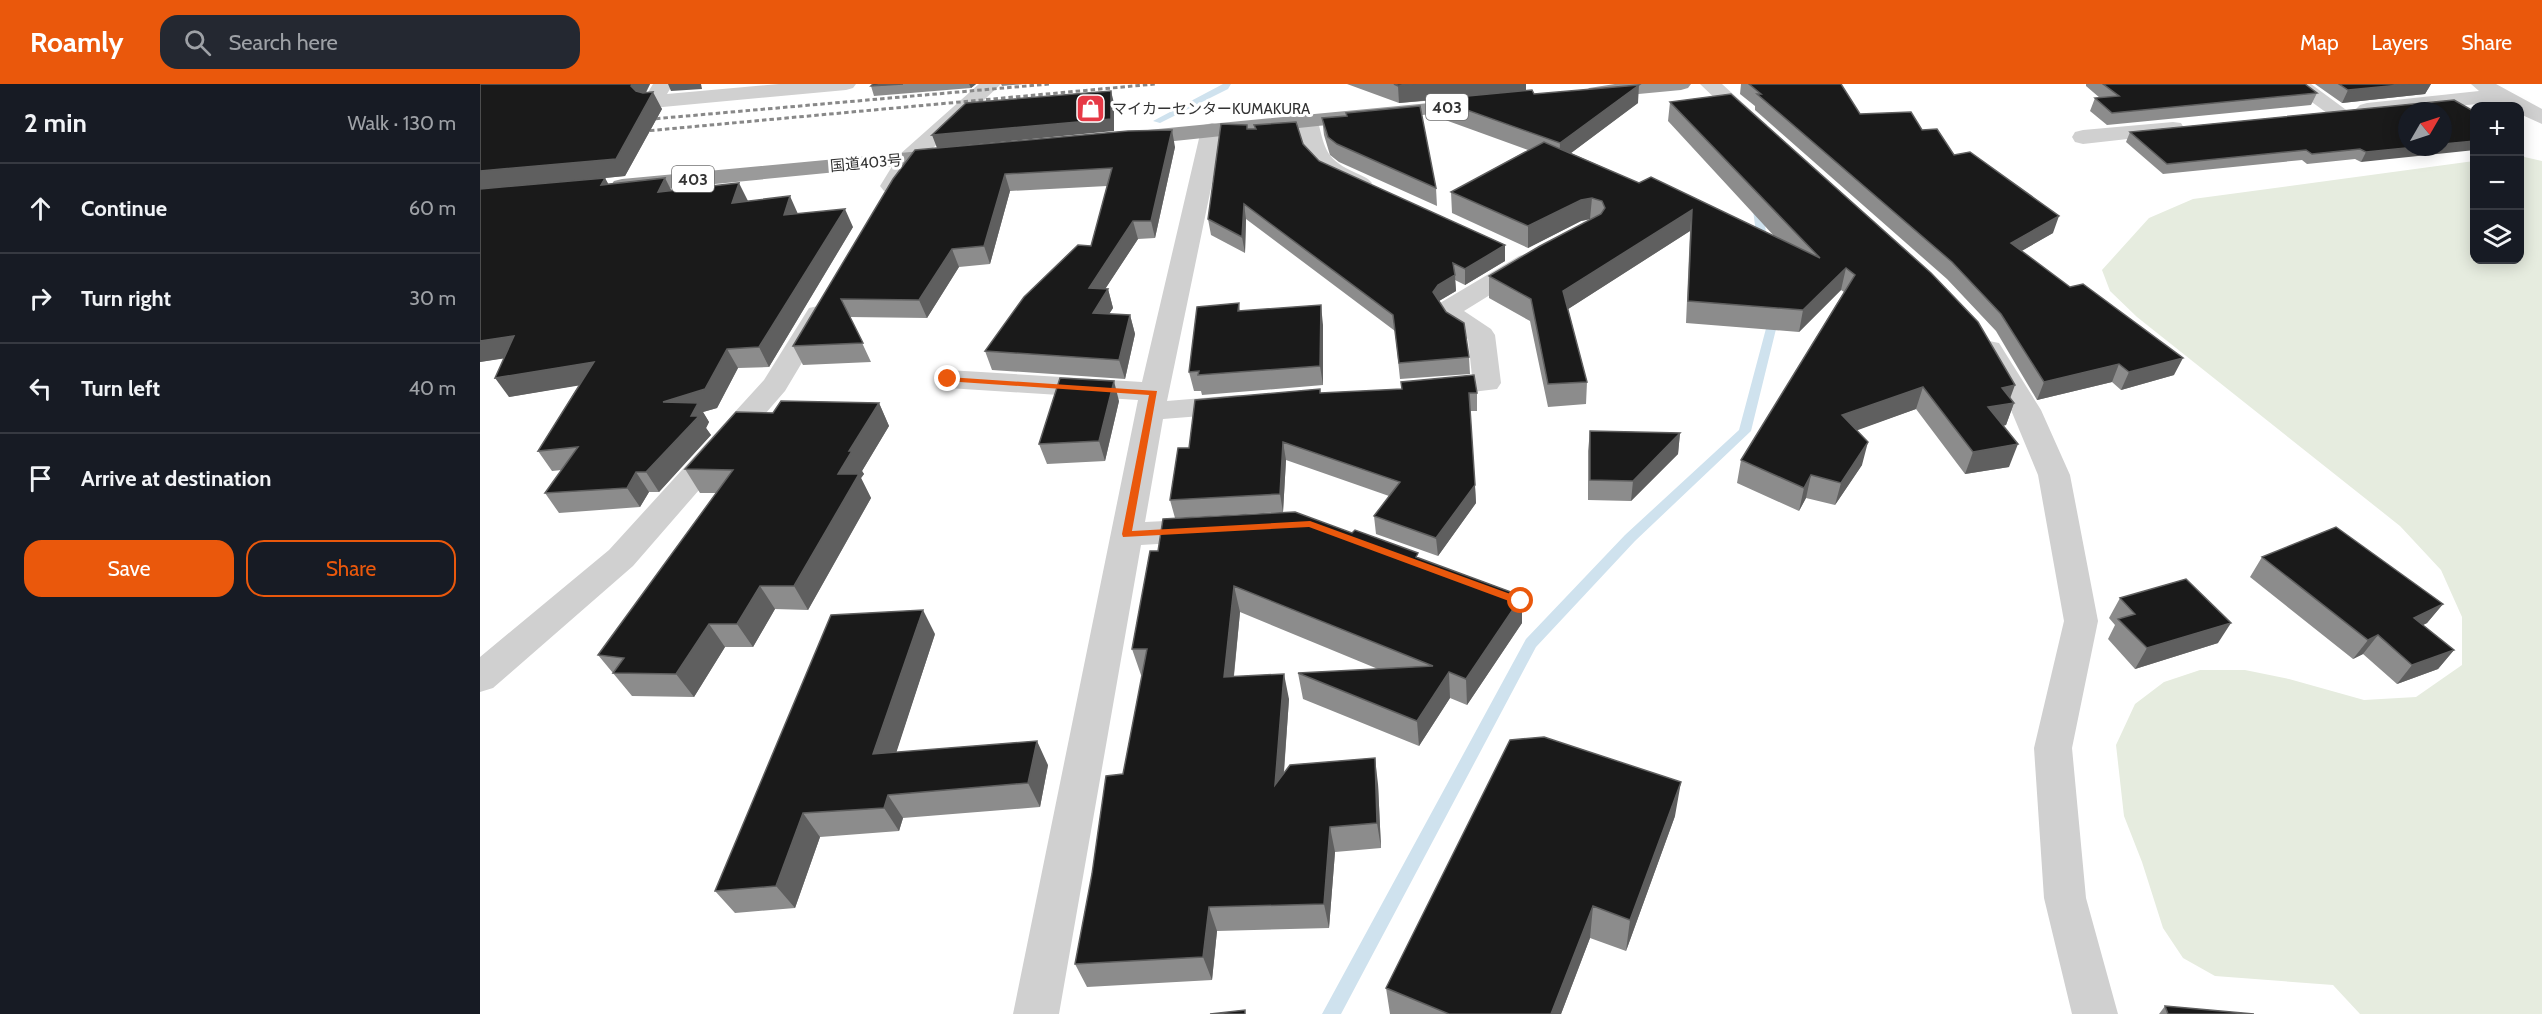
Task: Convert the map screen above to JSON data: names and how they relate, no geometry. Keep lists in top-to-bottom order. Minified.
{"streets":{"highway":["403","国道403号"]},"places":{"shop":["マイカーセンターKUMAKURA"]},"north":"top right","page":{"header":"Roamly","search":"Search here","nav":["Map","Layers","Share"],"heading":["2 min","Walk · 130 m"],"map_buttons":["+","−"],"list":[["Continue","60 m"],["Turn right","30 m"],["Turn left","40 m"],"Arrive at destination"],"buttons":["Save","Share"]}}
